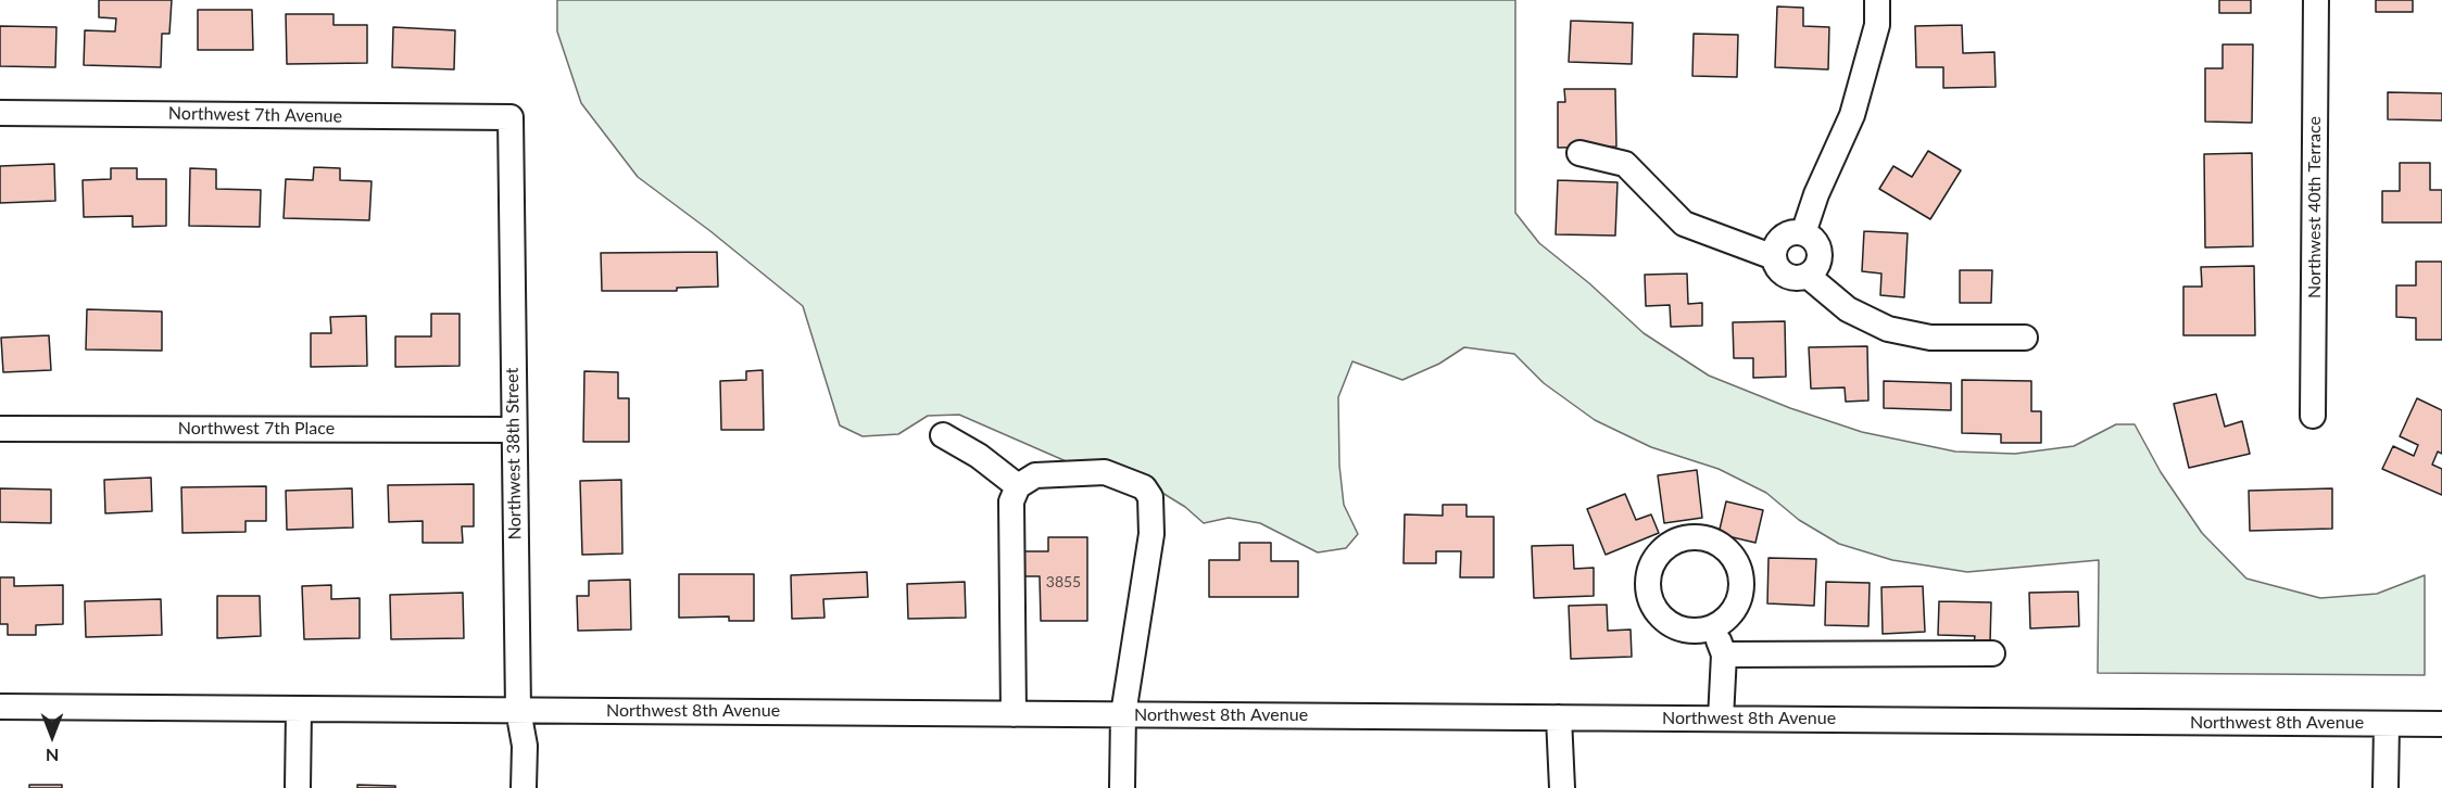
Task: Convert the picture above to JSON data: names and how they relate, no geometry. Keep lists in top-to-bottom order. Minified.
{"streets":{"street":["Northwest 7th Avenue","Northwest 40th Terrace","Northwest 7th Place","Northwest 38th Street","Northwest 8th Avenue"]},"crossings":[["Northwest 7th Avenue","Northwest 38th Street"],["Northwest 7th Place","Northwest 38th Street"],["Northwest 38th Street","Northwest 8th Avenue"]],"house_numbers":["3855"],"north":"bottom"}
